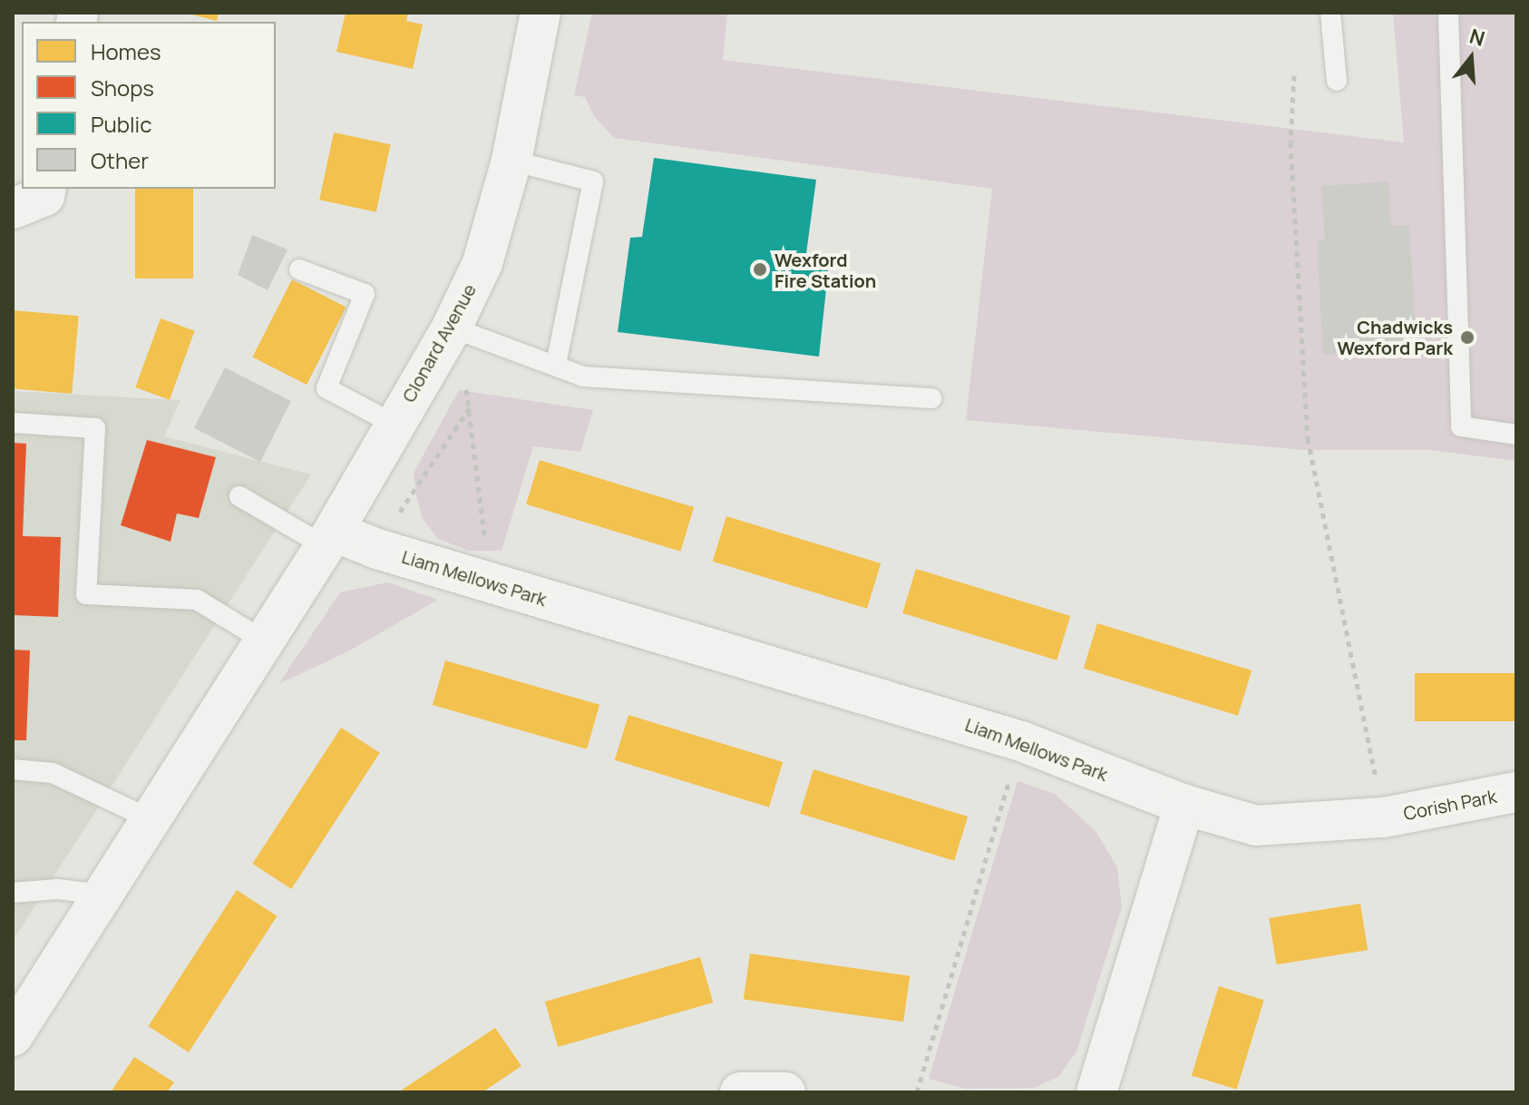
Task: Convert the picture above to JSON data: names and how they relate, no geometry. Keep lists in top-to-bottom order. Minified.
{"streets":{"street":["Clonard Avenue","Liam Mellows Park","Corish Park"]},"crossings":[["Clonard Avenue","Liam Mellows Park"],["Liam Mellows Park","Corish Park"]],"places":["Wexford Fire Station","Chadwicks Wexford Park"],"legend":["Homes","Shops","Public","Other"],"north":"top"}
